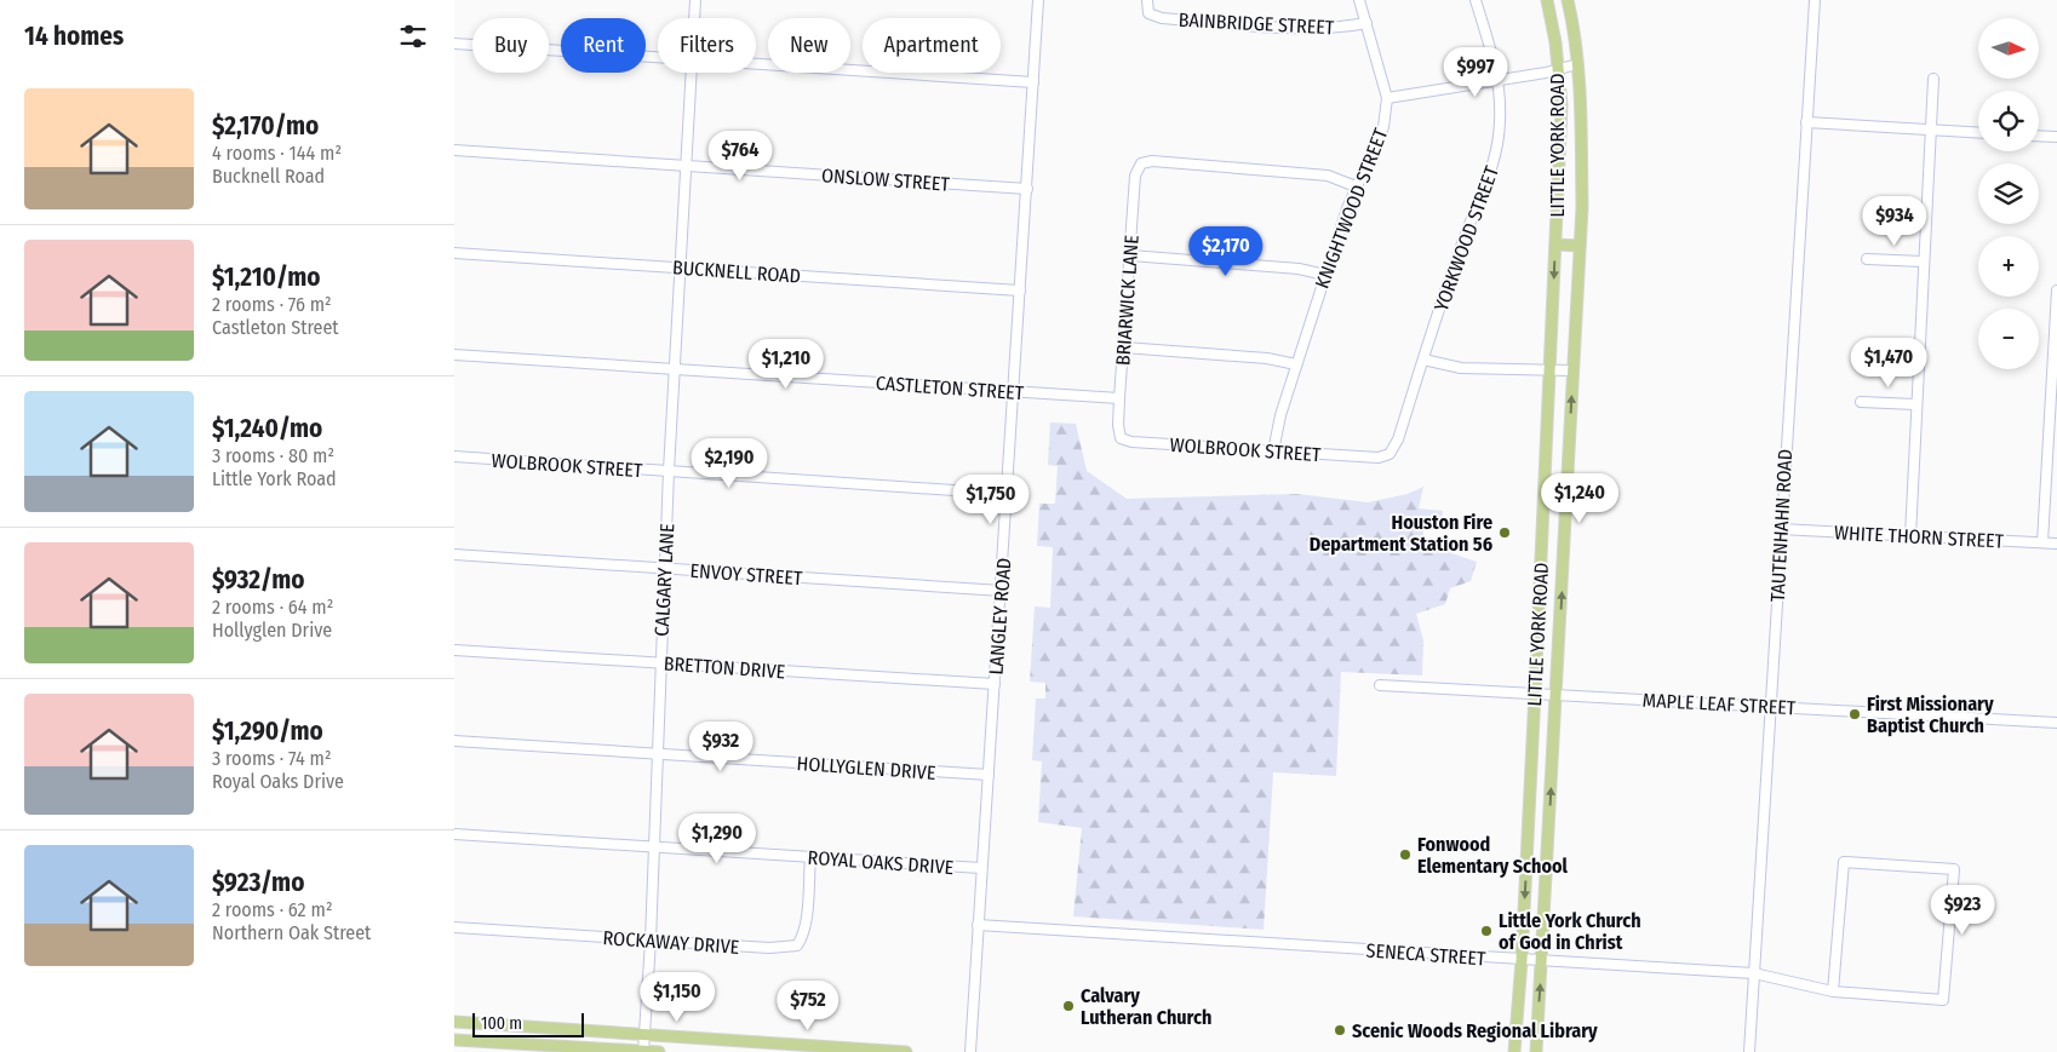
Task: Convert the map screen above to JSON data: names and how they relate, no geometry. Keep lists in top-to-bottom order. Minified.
{"streets":{"main road":["LITTLE YORK ROAD"],"street":["BAINBRIDGE STREET","ONSLOW STREET","KNIGHTWOOD STREET","YORKWOOD STREET","BUCKNELL ROAD","BRIARWICK LANE","CASTLETON STREET","WOLBROOK STREET","TAUTENHAHN ROAD","WHITE THORN STREET","ENVOY STREET","CALGARY LANE","LANGLEY ROAD","BRETTON DRIVE","MAPLE LEAF STREET","HOLLYGLEN DRIVE","ROYAL OAKS DRIVE","ROCKAWAY DRIVE","SENECA STREET"]},"crossings":[["BAINBRIDGE STREET","KNIGHTWOOD STREET"],["LITTLE YORK ROAD","MAPLE LEAF STREET"],["LITTLE YORK ROAD","SENECA STREET"],["ONSLOW STREET","CALGARY LANE"],["ONSLOW STREET","LANGLEY ROAD"],["KNIGHTWOOD STREET","BRIARWICK LANE"],["KNIGHTWOOD STREET","WOLBROOK STREET"],["YORKWOOD STREET","WOLBROOK STREET"],["BUCKNELL ROAD","CALGARY LANE"],["BUCKNELL ROAD","LANGLEY ROAD"],["BRIARWICK LANE","CASTLETON STREET"],["BRIARWICK LANE","WOLBROOK STREET"],["CASTLETON STREET","CALGARY LANE"],["CASTLETON STREET","LANGLEY ROAD"],["WOLBROOK STREET","CALGARY LANE"],["WOLBROOK STREET","LANGLEY ROAD"],["TAUTENHAHN ROAD","WHITE THORN STREET"],["TAUTENHAHN ROAD","MAPLE LEAF STREET"],["TAUTENHAHN ROAD","SENECA STREET"],["ENVOY STREET","CALGARY LANE"],["ENVOY STREET","LANGLEY ROAD"],["CALGARY LANE","BRETTON DRIVE"],["CALGARY LANE","HOLLYGLEN DRIVE"],["CALGARY LANE","ROYAL OAKS DRIVE"],["CALGARY LANE","ROCKAWAY DRIVE"],["LANGLEY ROAD","BRETTON DRIVE"],["LANGLEY ROAD","HOLLYGLEN DRIVE"],["LANGLEY ROAD","ROYAL OAKS DRIVE"],["LANGLEY ROAD","SENECA STREET"],["ROYAL OAKS DRIVE","ROCKAWAY DRIVE"]],"places":["Houston Fire Department Station 56","First Missionary Baptist Church","Fonwood Elementary School","Little York Church of God in Christ","Calvary Lutheran Church","Scenic Woods Regional Library"],"scale_bar":"100 m","north":"right","page":{"heading":"14 homes","map_buttons":["+","−"],"chip":["Buy","Rent","Filters","New","Apartment"],"price":["$997","$764","$934","$2,170","$1,470","$1,210","$2,190","$1,240","$1,750","$932","$1,290","$923","$1,150","$752"],"list":[{"name":"$2,170/mo","note":"4 rooms · 144 m² · Bucknell Road"},{"name":"$1,210/mo","note":"2 rooms · 76 m² · Castleton Street"},{"name":"$1,240/mo","note":"3 rooms · 80 m² · Little York Road"},{"name":"$932/mo","note":"2 rooms · 64 m² · Hollyglen Drive"},{"name":"$1,290/mo","note":"3 rooms · 74 m² · Royal Oaks Drive"},{"name":"$923/mo","note":"2 rooms · 62 m² · Northern Oak Street"}],"scale":"100 m"}}
